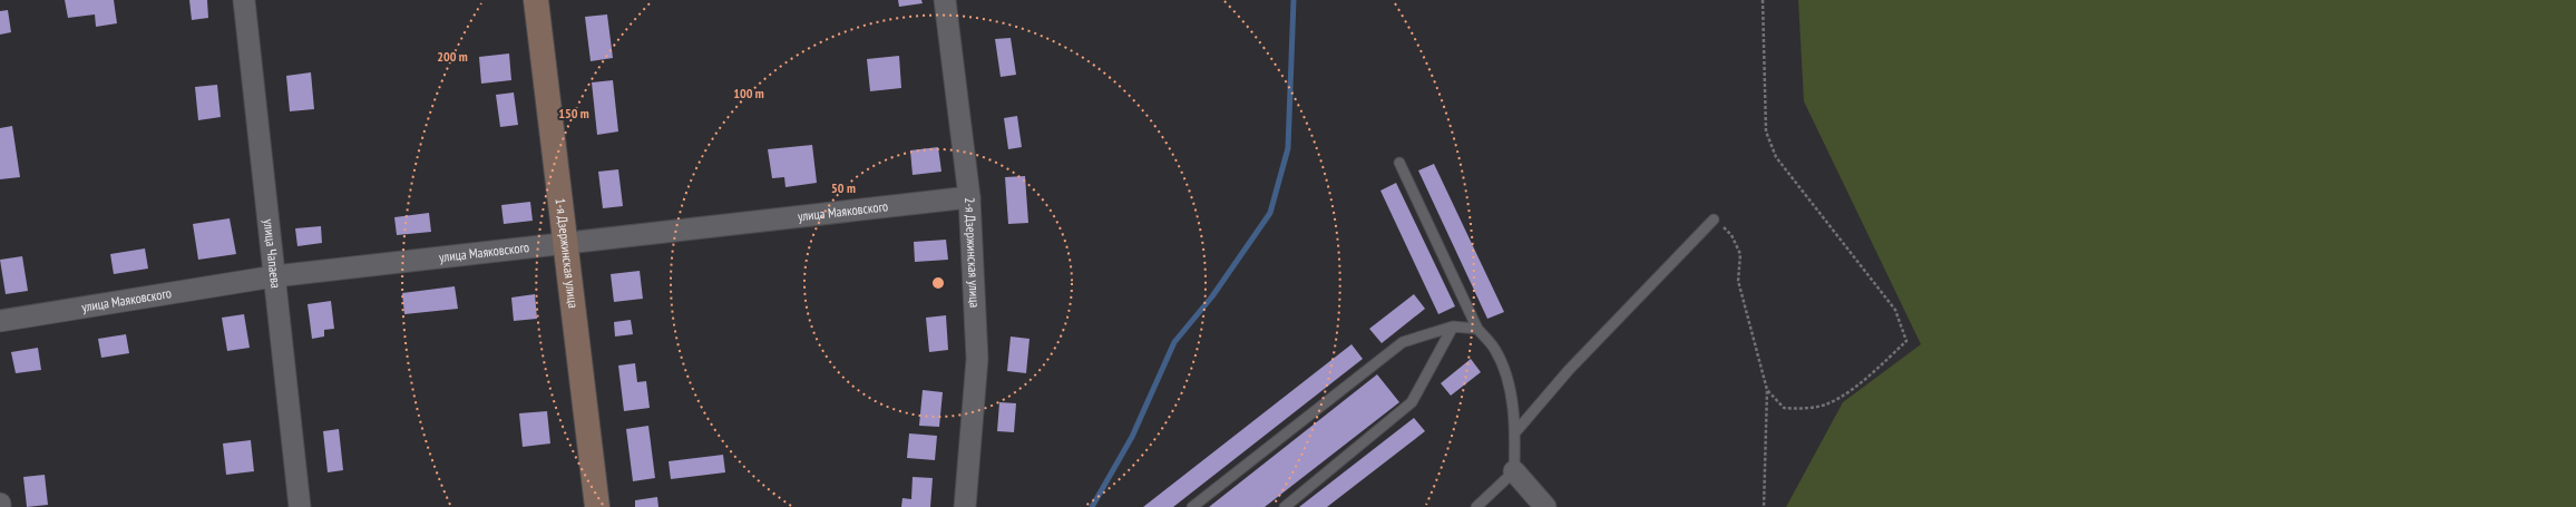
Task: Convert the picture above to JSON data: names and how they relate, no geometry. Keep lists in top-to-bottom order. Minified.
{"streets":{"street":["улица Маяковского","2-я Дзержинская улица","улица Чапаева","1-я Дзержинская улица"]},"crossings":[["улица Маяковского","2-я Дзержинская улица"],["улица Маяковского","улица Чапаева"],["улица Маяковского","1-я Дзержинская улица"]],"rings":["200 m","100 m","150 m","50 m"]}
